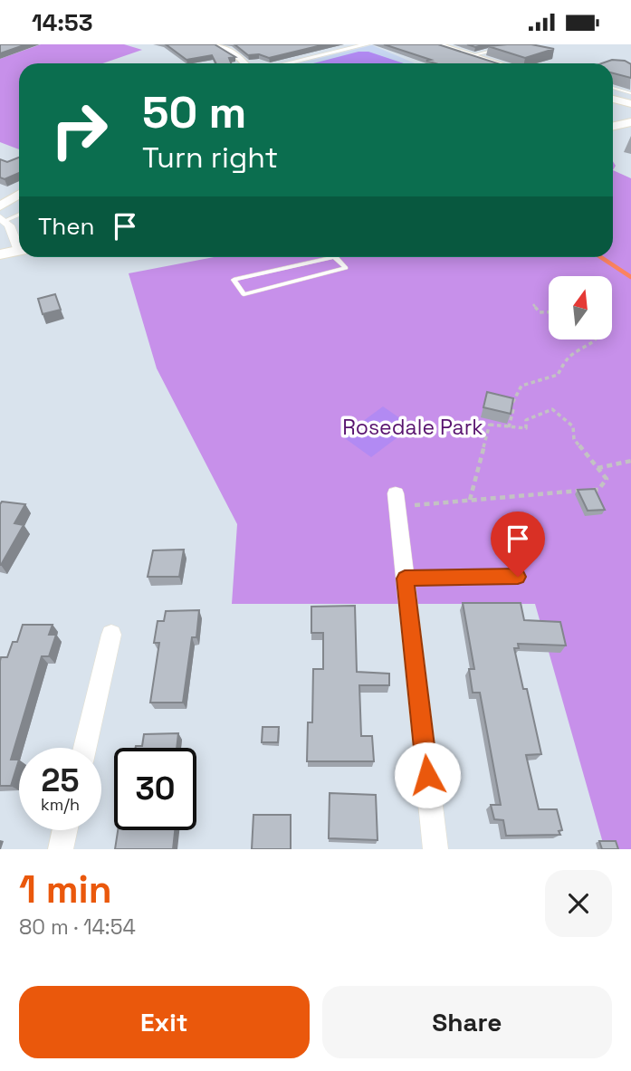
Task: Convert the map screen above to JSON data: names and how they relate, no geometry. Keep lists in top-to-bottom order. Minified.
{"parks":["Rosedale Park"],"north":"top","page":{"status":"14:53","turn":["50 m","Turn right"],"then":"Then","speed":"25 km/h","limit":"30","heading":["1 min","80 m · 14:54"],"buttons":["Exit","Share"]}}
